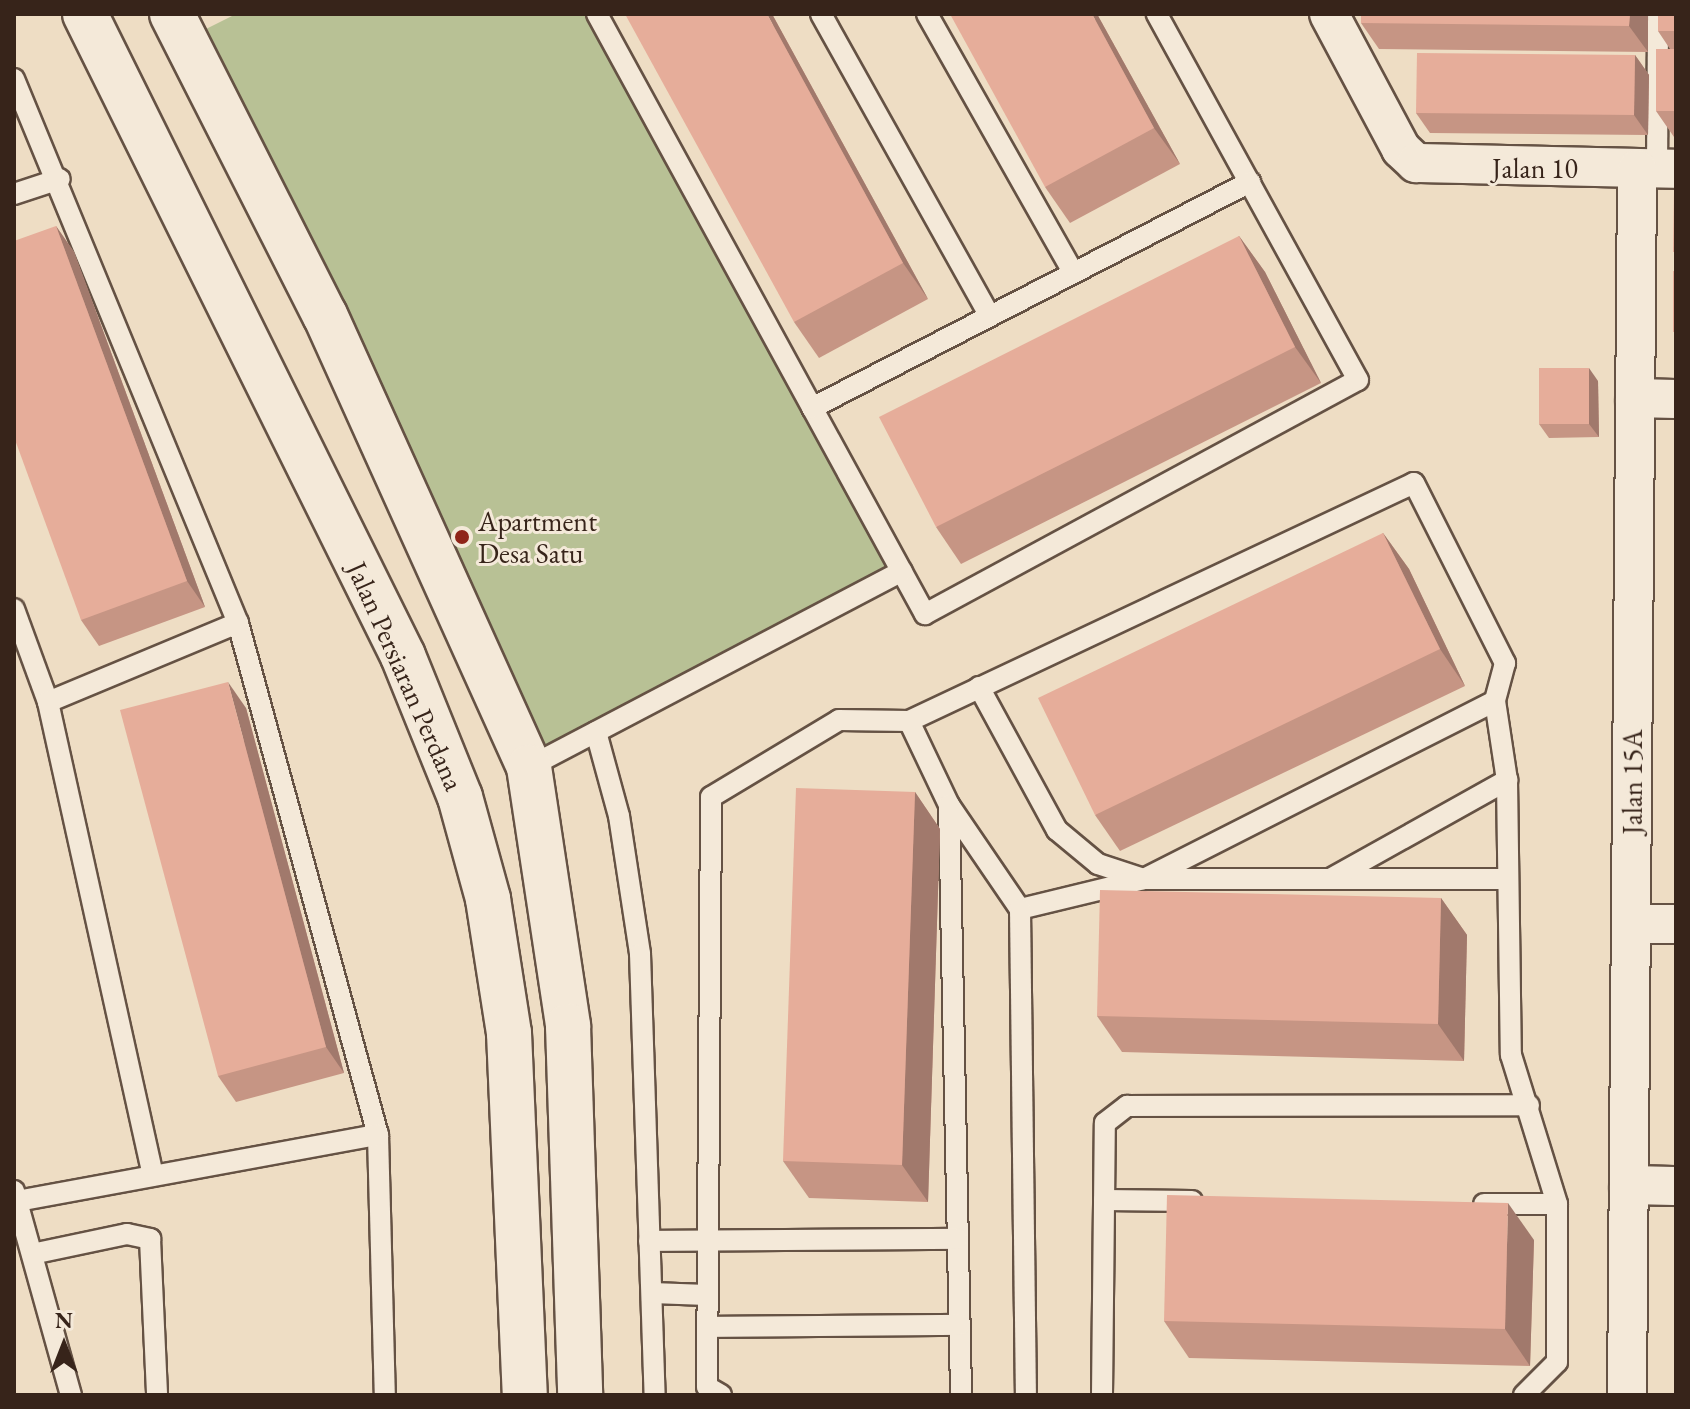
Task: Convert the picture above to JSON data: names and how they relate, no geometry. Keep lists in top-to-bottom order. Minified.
{"streets":{"street":["Jalan 10","Jalan Persiaran Perdana","Jalan 15A"]},"crossings":[["Jalan 10","Jalan 15A"]],"places":["Apartment Desa Satu"],"north":"top"}
